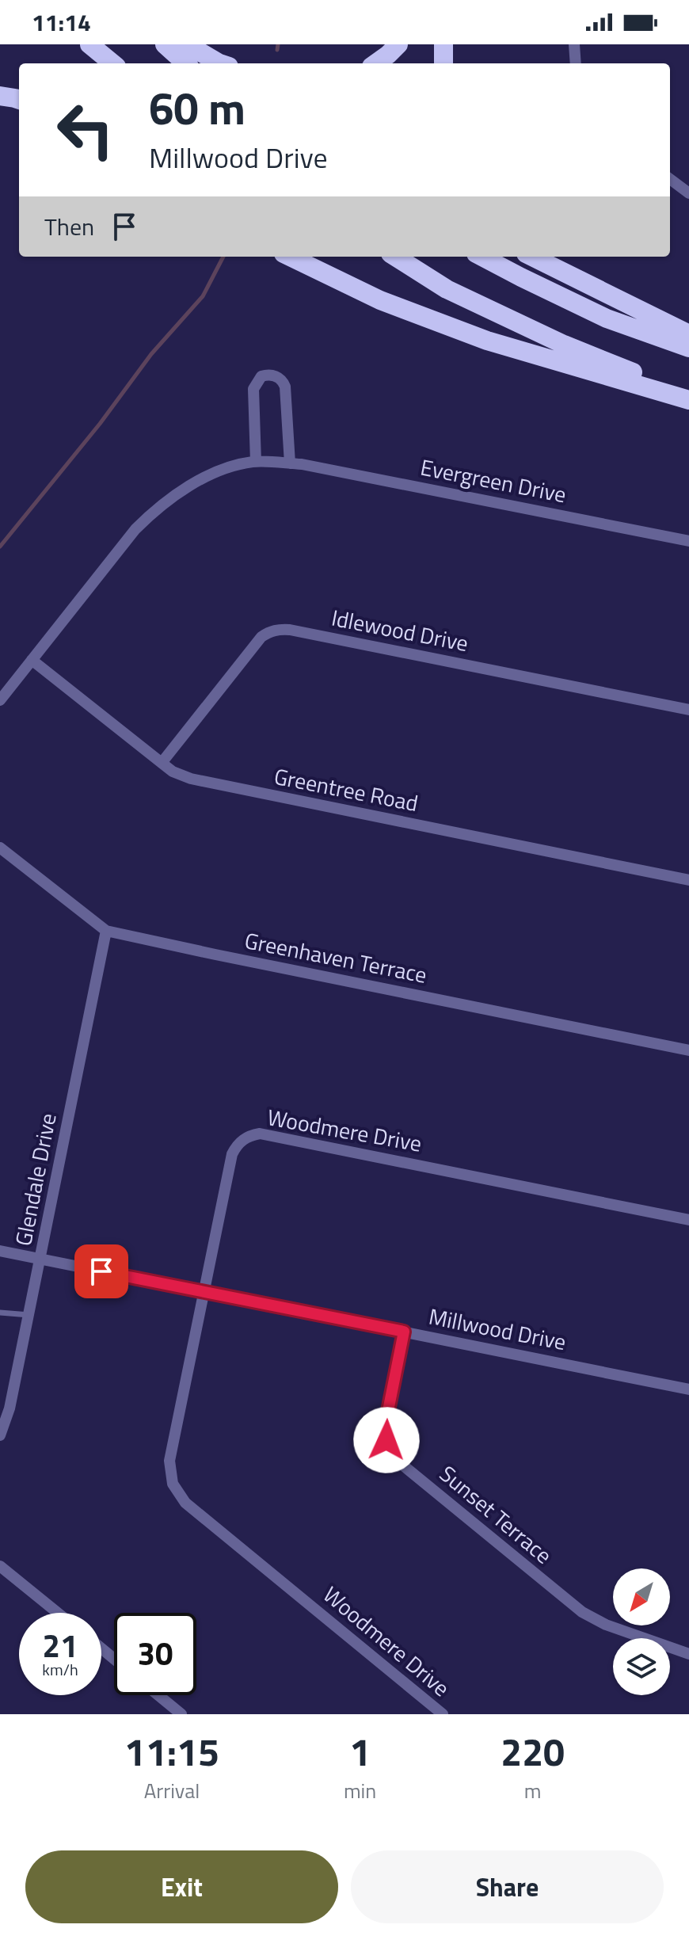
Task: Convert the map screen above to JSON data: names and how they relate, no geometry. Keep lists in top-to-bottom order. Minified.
{"streets":{"street":["Evergreen Drive","Idlewood Drive","Greentree Road","Greenhaven Terrace","Woodmere Drive","Glendale Drive","Millwood Drive","Sunset Terrace"]},"crossings":[["Evergreen Drive","Greentree Road"],["Idlewood Drive","Greentree Road"],["Greenhaven Terrace","Glendale Drive"],["Woodmere Drive","Millwood Drive"],["Glendale Drive","Millwood Drive"],["Millwood Drive","Sunset Terrace"]],"north":"bottom left","page":{"status":"11:14","turn":["60 m","Millwood Drive"],"then":"Then","speed":"21 km/h","limit":"30","eta":["11:15","Arrival","1","min","220","m"],"buttons":["Exit","Share"]}}
